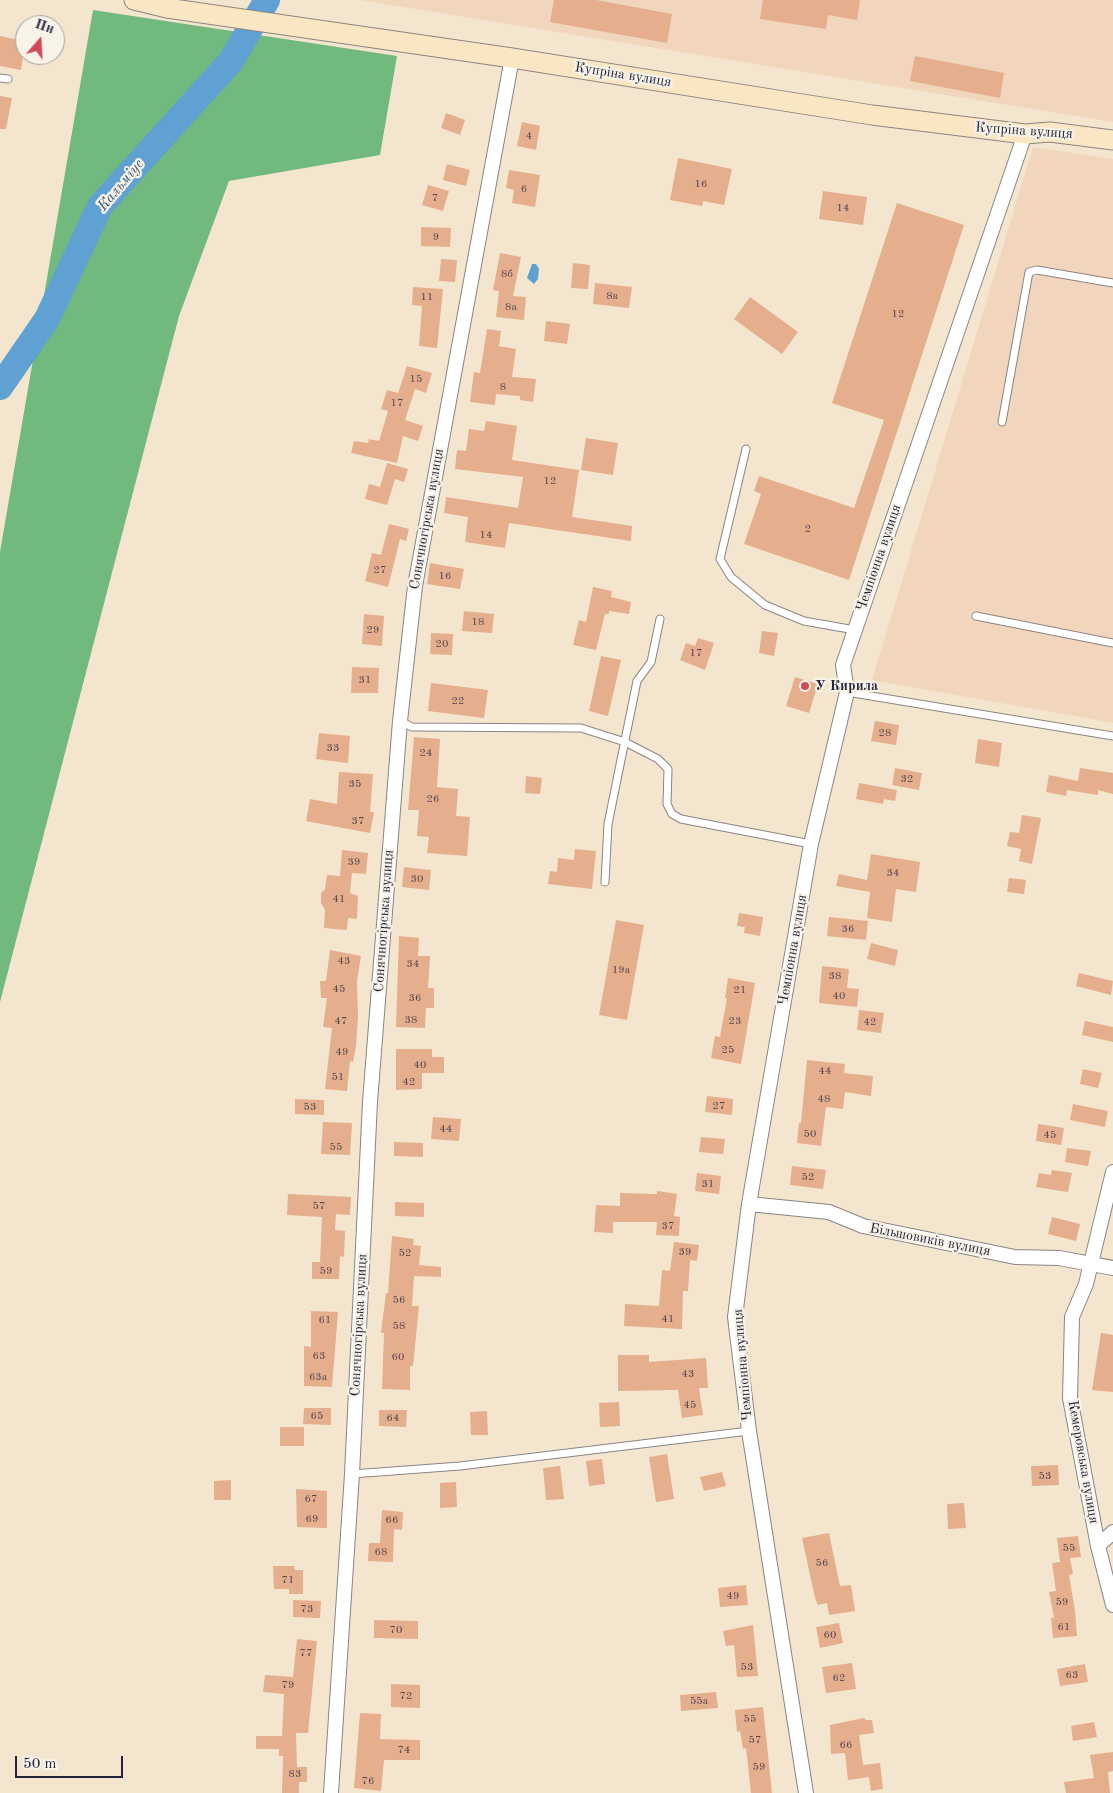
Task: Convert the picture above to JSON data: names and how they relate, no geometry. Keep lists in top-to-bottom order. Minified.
{"streets":{"main road":["Купріна вулиця"],"street":["Сонячногірська вулиця","Чемпіонна вулиця","Більшовиків вулиця","Кемеровська вулиця"]},"crossings":[["Купріна вулиця","Сонячногірська вулиця"],["Купріна вулиця","Чемпіонна вулиця"],["Чемпіонна вулиця","Більшовиків вулиця"],["Більшовиків вулиця","Кемеровська вулиця"]],"water":["Кальміус"],"places":["У Кирила"],"house_numbers":["4","16","6","7","14","9","8б","8в","11","8а","12","15","8","17","12","2","14","27","16","18","29","20","17","31","22","28","33","24","32","35","26","37","39","34","30","41","36","43","34","19а","38","45","21","40","36","38","47","23","42","25","49","40","44","51","42","48","27","53","44","50","45","55","52","31","57","37","39","52","59","56","41","61","58","63","60","43","63а","45","65","64","53","67","69","66","55","68","56","71","49","59","73","61","70","60","77","53","63","62","79","72","55а","55","57","66","74","59","83","76"],"scale_bar":"50 m","north":"top"}
